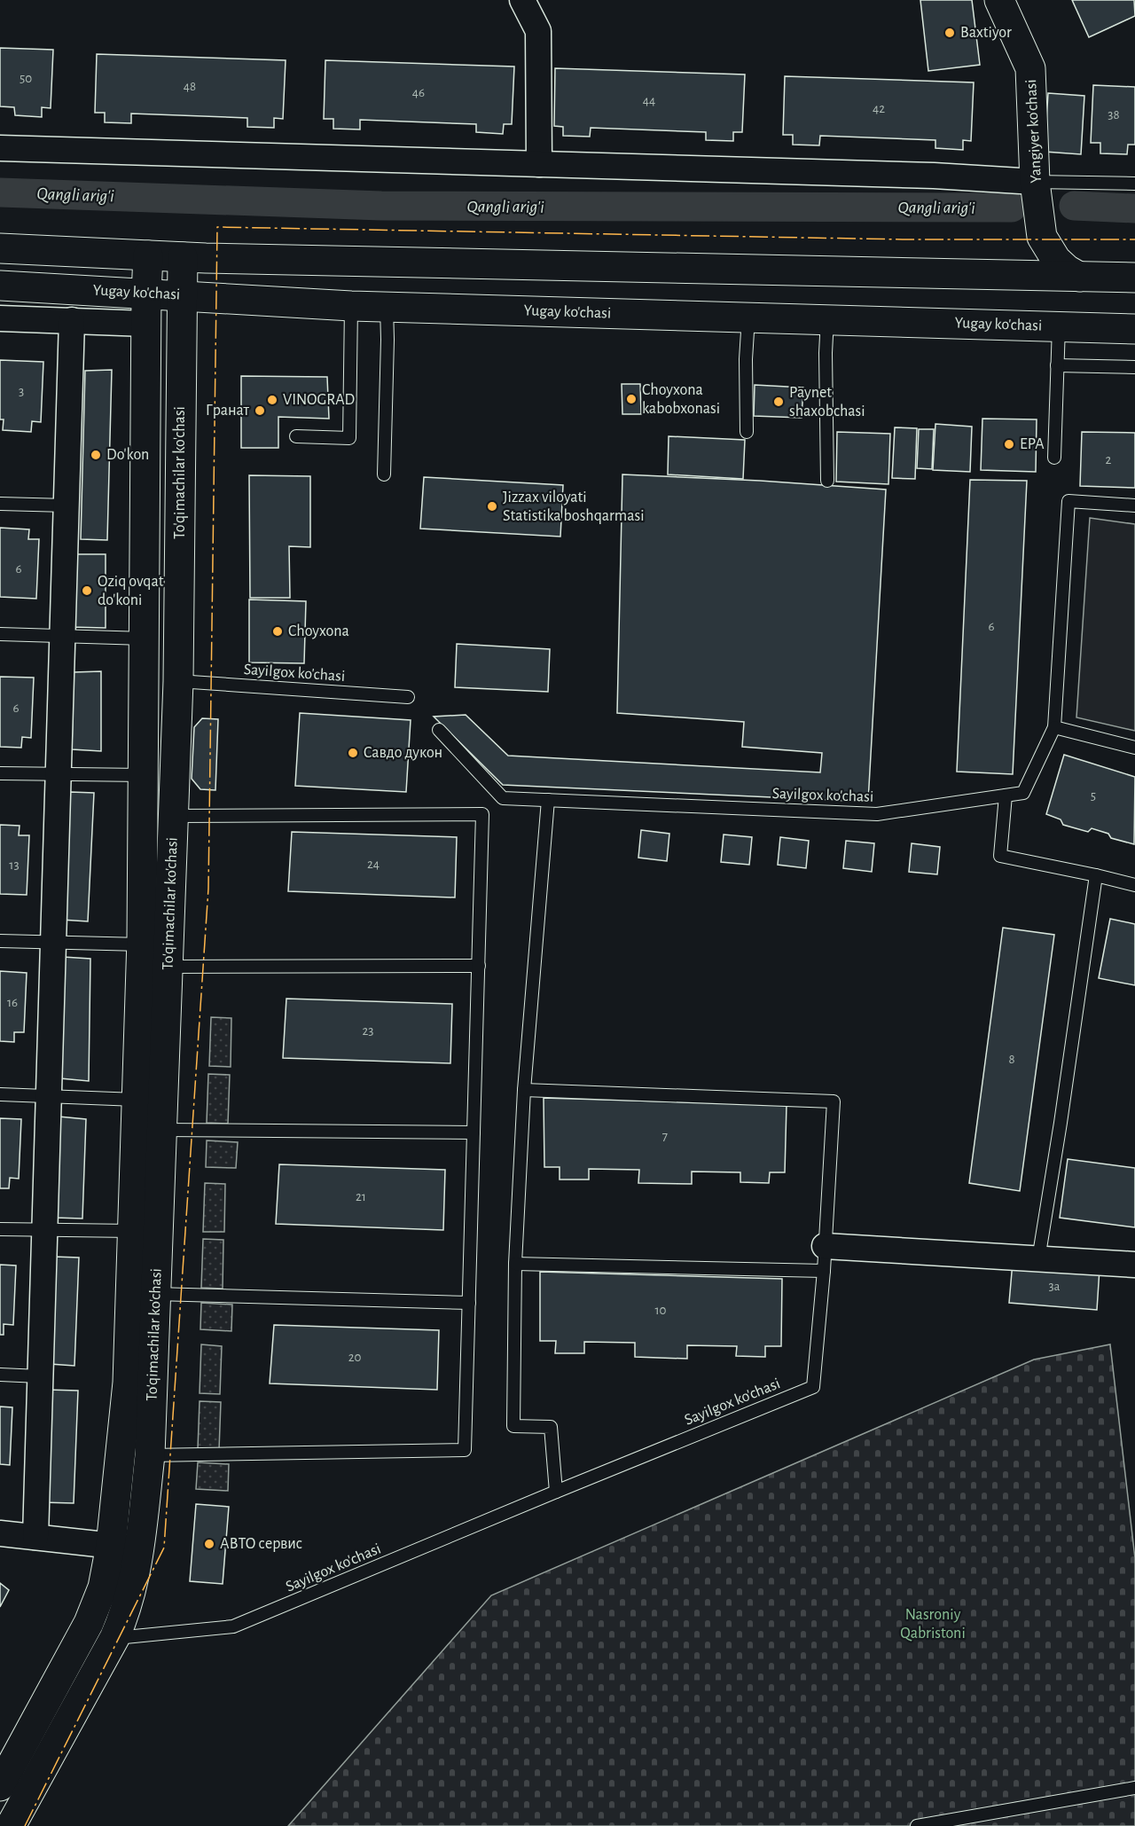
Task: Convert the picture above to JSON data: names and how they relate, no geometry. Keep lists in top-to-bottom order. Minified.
{"streets":{"main road":["Yangiyer ko'chasi","Yugay ko'chasi","To'qimachilar ko'chasi"],"lane":["Sayilgox ko'chasi"]},"crossings":[["Yugay ko'chasi","To'qimachilar ko'chasi"],["To'qimachilar ko'chasi","Sayilgox ko'chasi"]],"water":["Qangli arig'i"],"parks":["Nasroniy Qabristoni"],"places":["Baxtiyor","Choyxona kabobxonasi","VINOGRAD","Paynet shaxobchasi","Гранат","EPA","Do'kon","Jizzax viloyati Statistika boshqarmasi","Oziq ovqat do'koni","Choyxona","Cавдо дукон","АВТО сервис"],"house_numbers":["50","48","46","44","42","38","3","2","6","6","6","5","24","13","16","23","8","7","21","3a","10","20"]}
